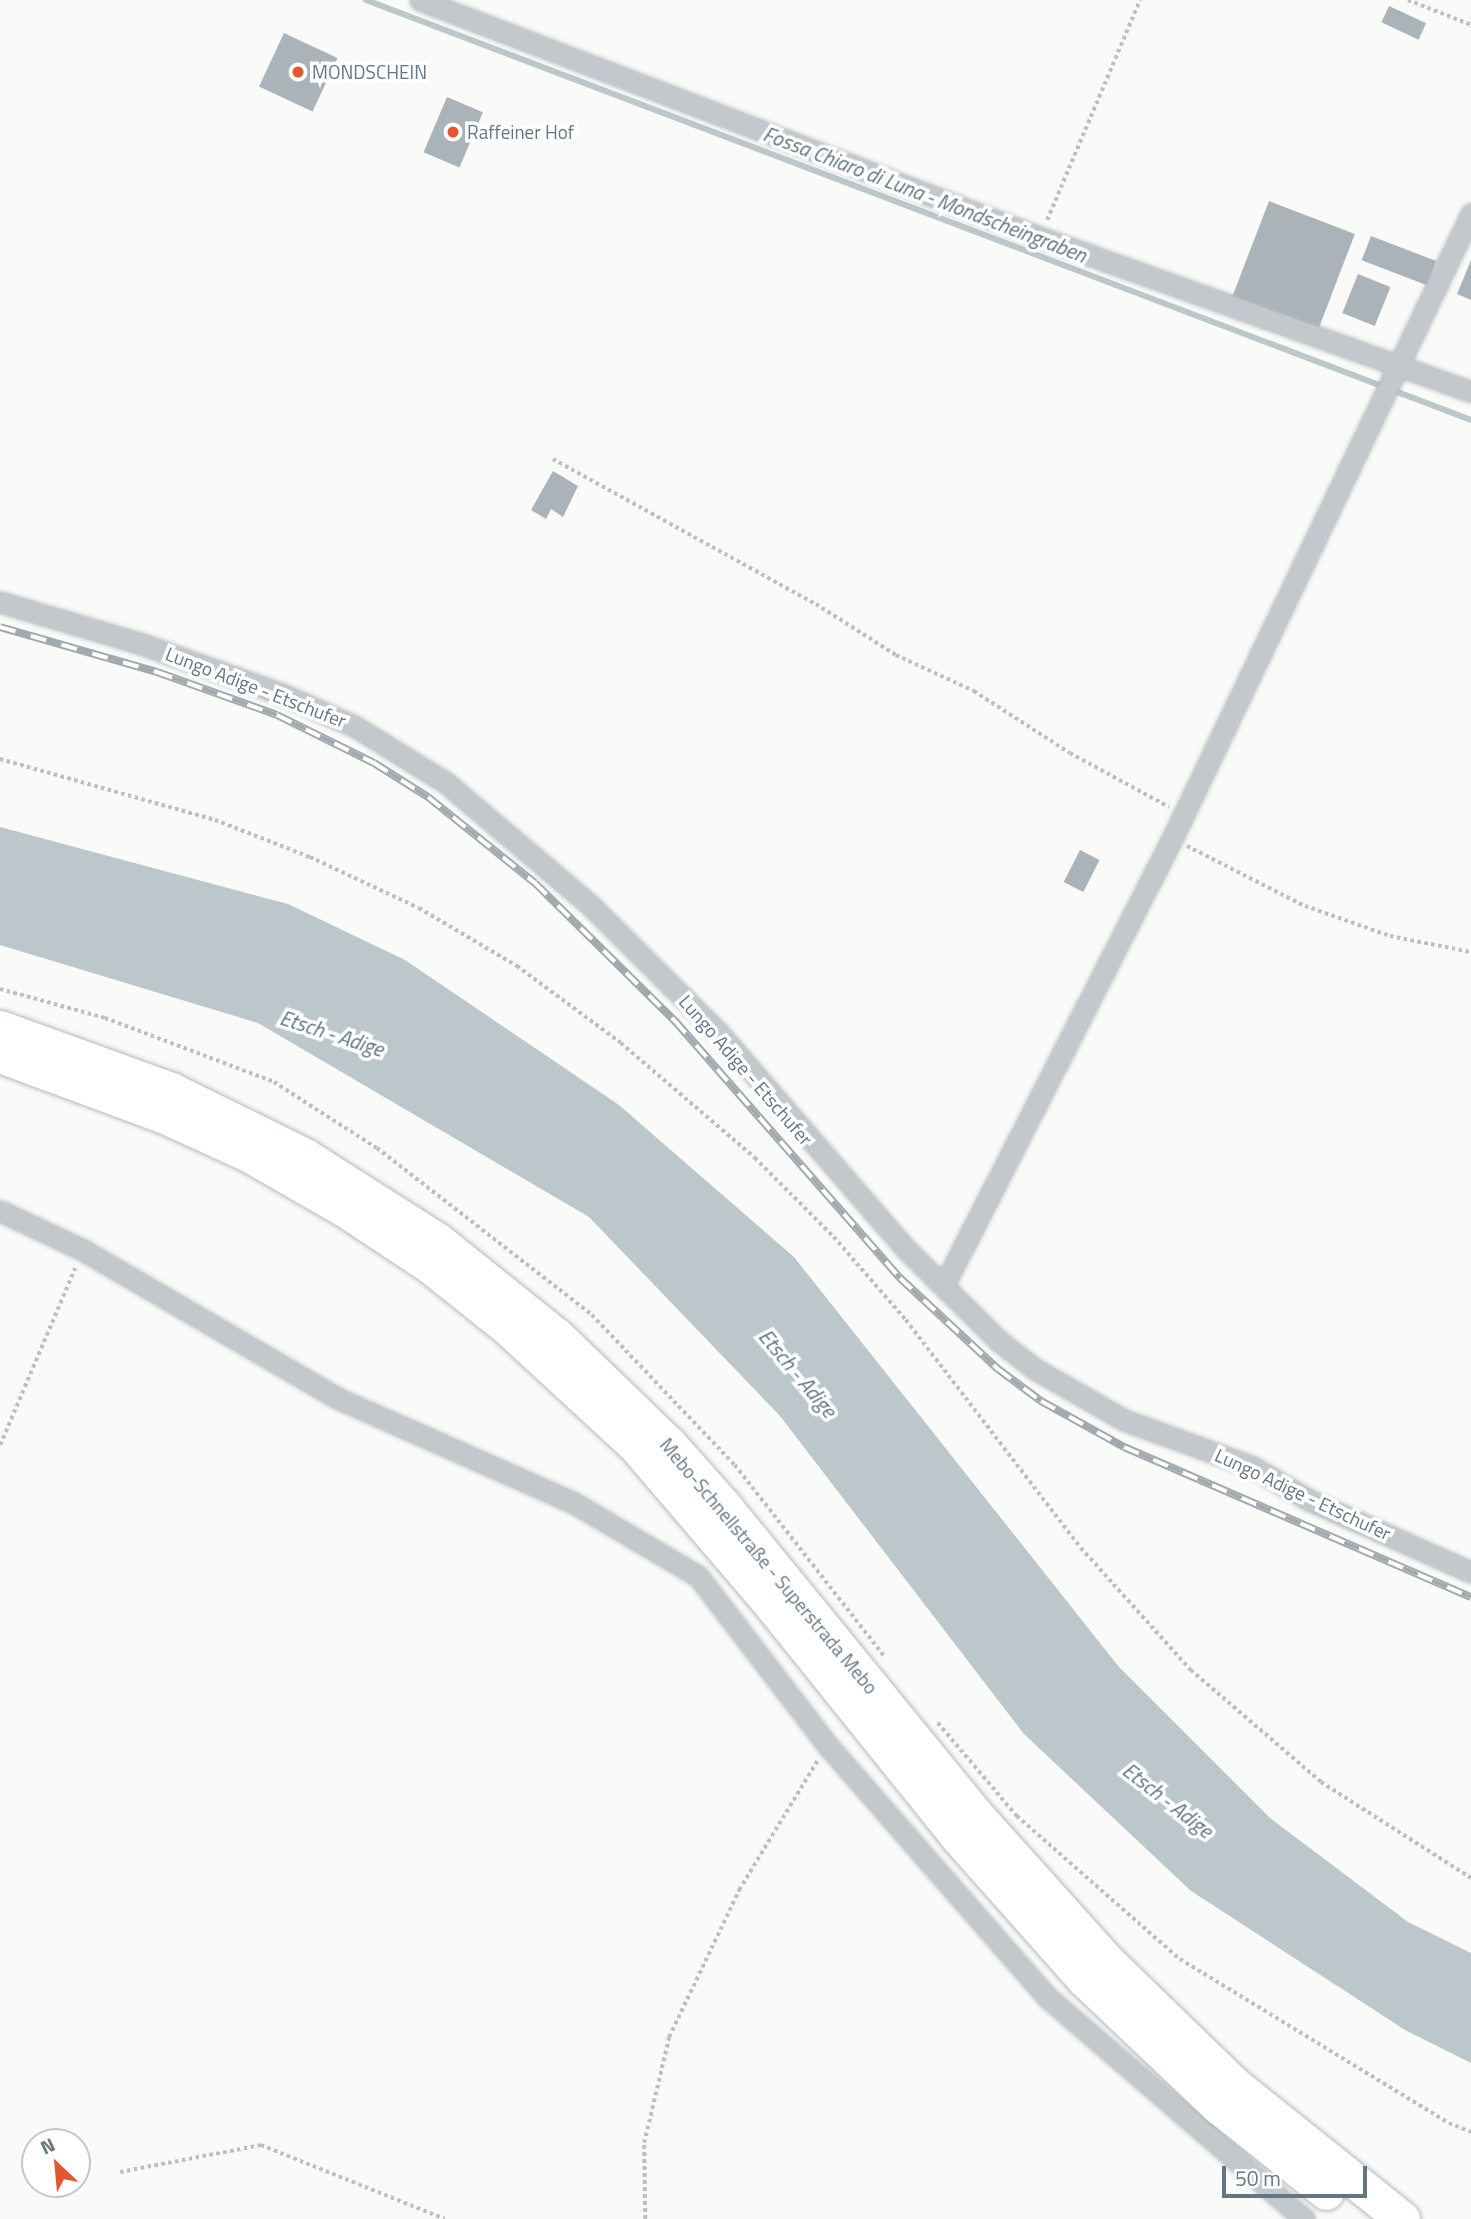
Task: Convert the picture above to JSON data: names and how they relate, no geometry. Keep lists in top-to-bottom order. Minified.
{"streets":{"highway":["Mebo-Schnellstraße - Superstrada Mebo"],"street":["Lungo Adige - Etschufer"]},"water":["Fossa Chiaro di Luna - Mondscheingraben","Etsch - Adige"],"places":["MONDSCHEIN","Raffeiner Hof"],"scale_bar":"50 m","north":"top left"}
